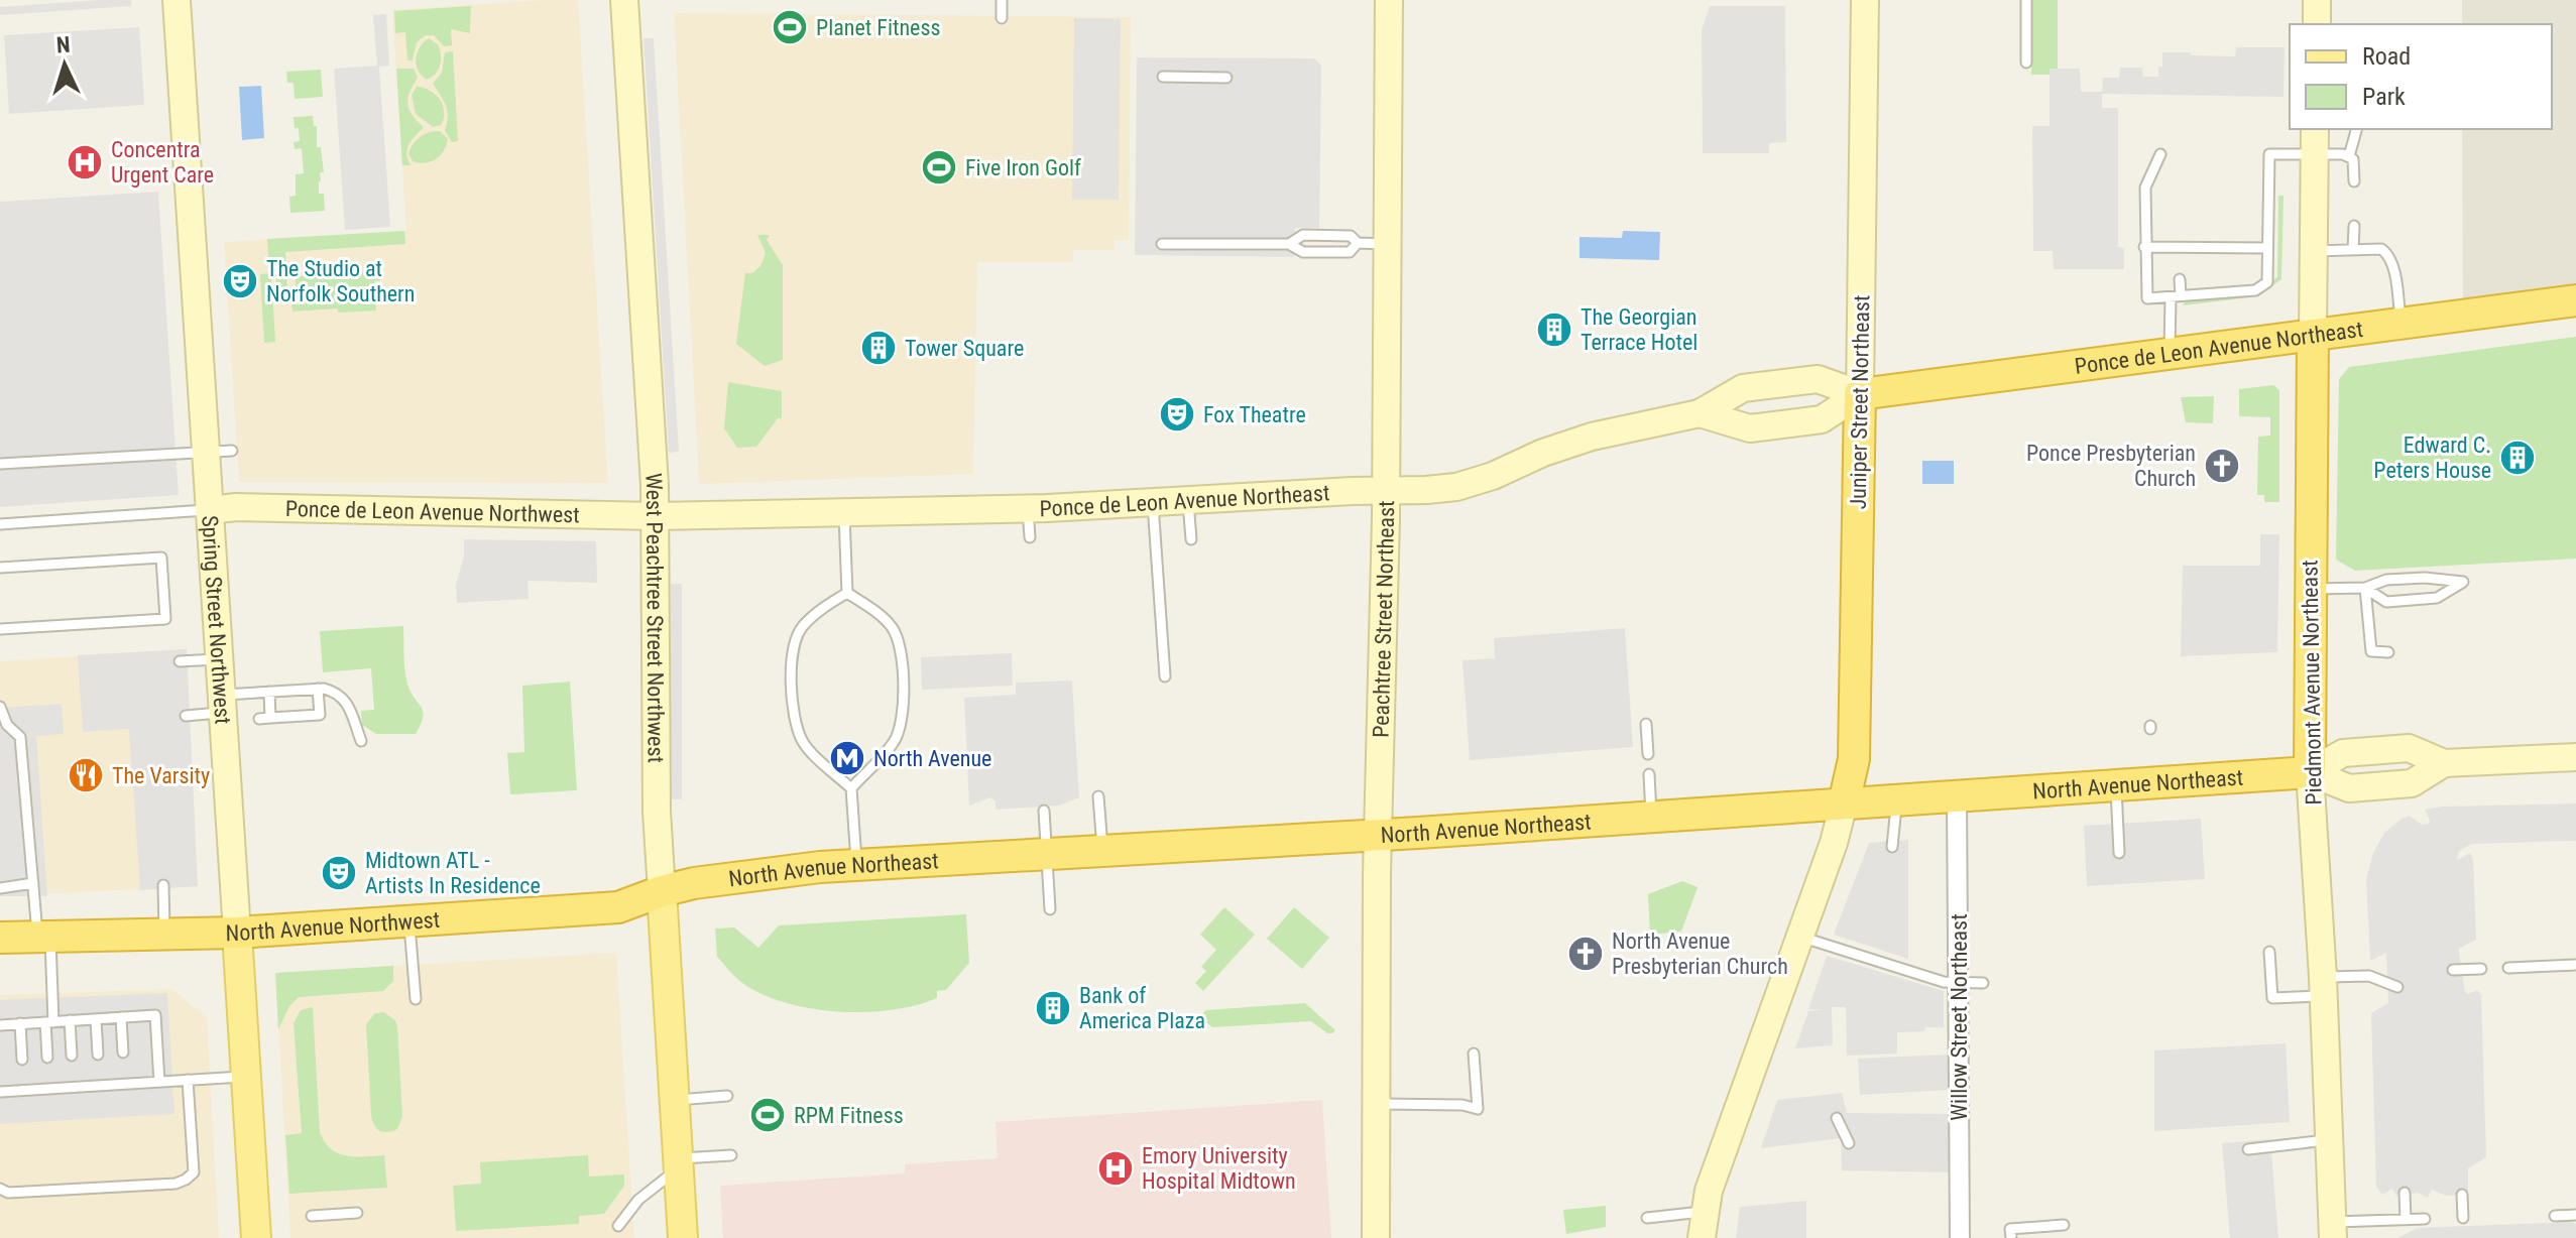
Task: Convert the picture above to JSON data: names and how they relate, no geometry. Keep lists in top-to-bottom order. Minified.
{"streets":{"highway":["Ponce de Leon Avenue Northeast","Juniper Street Northeast","Piedmont Avenue Northeast","North Avenue Northeast","North Avenue Northwest"],"main road":["Ponce de Leon Avenue Northwest","Spring Street Northwest","West Peachtree Street Northwest","Peachtree Street Northeast"],"street":["Willow Street Northeast"]},"crossings":[["Ponce de Leon Avenue Northeast","Juniper Street Northeast"],["Ponce de Leon Avenue Northeast","Ponce de Leon Avenue Northwest"],["Ponce de Leon Avenue Northeast","West Peachtree Street Northwest"],["Ponce de Leon Avenue Northeast","Peachtree Street Northeast"],["Ponce de Leon Avenue Northeast","Piedmont Avenue Northeast"],["Juniper Street Northeast","North Avenue Northeast"],["Ponce de Leon Avenue Northwest","Spring Street Northwest"],["Ponce de Leon Avenue Northwest","West Peachtree Street Northwest"],["Spring Street Northwest","North Avenue Northwest"],["West Peachtree Street Northwest","North Avenue Northeast"],["West Peachtree Street Northwest","North Avenue Northwest"],["Peachtree Street Northeast","North Avenue Northeast"],["Piedmont Avenue Northeast","North Avenue Northeast"],["North Avenue Northeast","North Avenue Northwest"],["North Avenue Northeast","Willow Street Northeast"]],"places":{"sports":["Planet Fitness","Five Iron Golf","RPM Fitness"],"hospital":["Concentra Urgent Care","Emory University Hospital Midtown"],"theatre":["The Studio at Norfolk Southern","Fox Theatre","Midtown ATL - Artists In Residence"],"building":["The Georgian Terrace Hotel","Tower Square","Edward C. Peters House","Bank of America Plaza"],"church":["Ponce Presbyterian Church","North Avenue Presbyterian Church"],"metro station":["North Avenue"],"restaurant":["The Varsity"]},"legend":["Road","Park"],"north":"top"}
